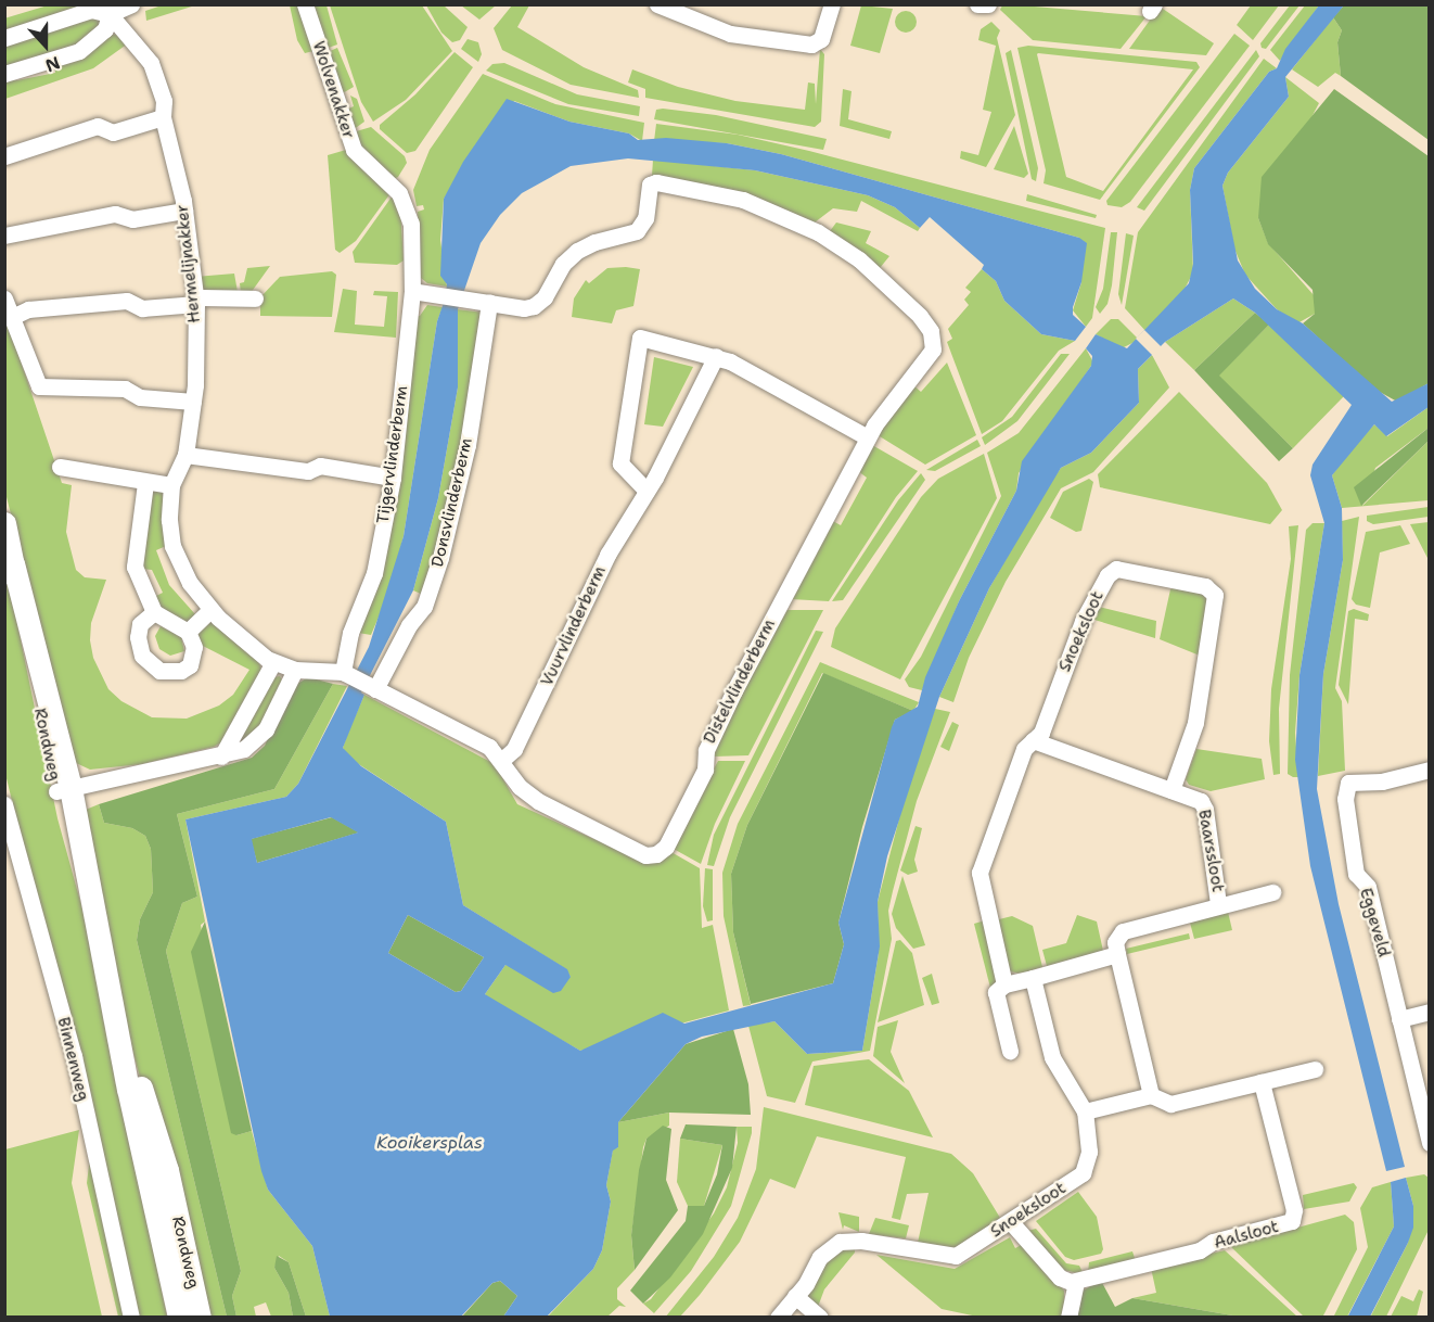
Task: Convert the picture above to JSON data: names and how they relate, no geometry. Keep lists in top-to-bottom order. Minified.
{"streets":{"main road":["Rondweg"],"street":["Wolvenakker","Hermelijnakker","Tijgervlinderberm","Donsvlinderberm","Vuurvlinderberm","Snoeksloot","Distelvlinderberm","Baarssloot","Eggeveld","Binnenweg","Aalsloot"]},"crossings":[["Wolvenakker","Tijgervlinderberm"],["Tijgervlinderberm","Distelvlinderberm"],["Donsvlinderberm","Distelvlinderberm"],["Vuurvlinderberm","Distelvlinderberm"],["Snoeksloot","Baarssloot"]],"water":["Kooikersplas"],"north":"bottom"}
